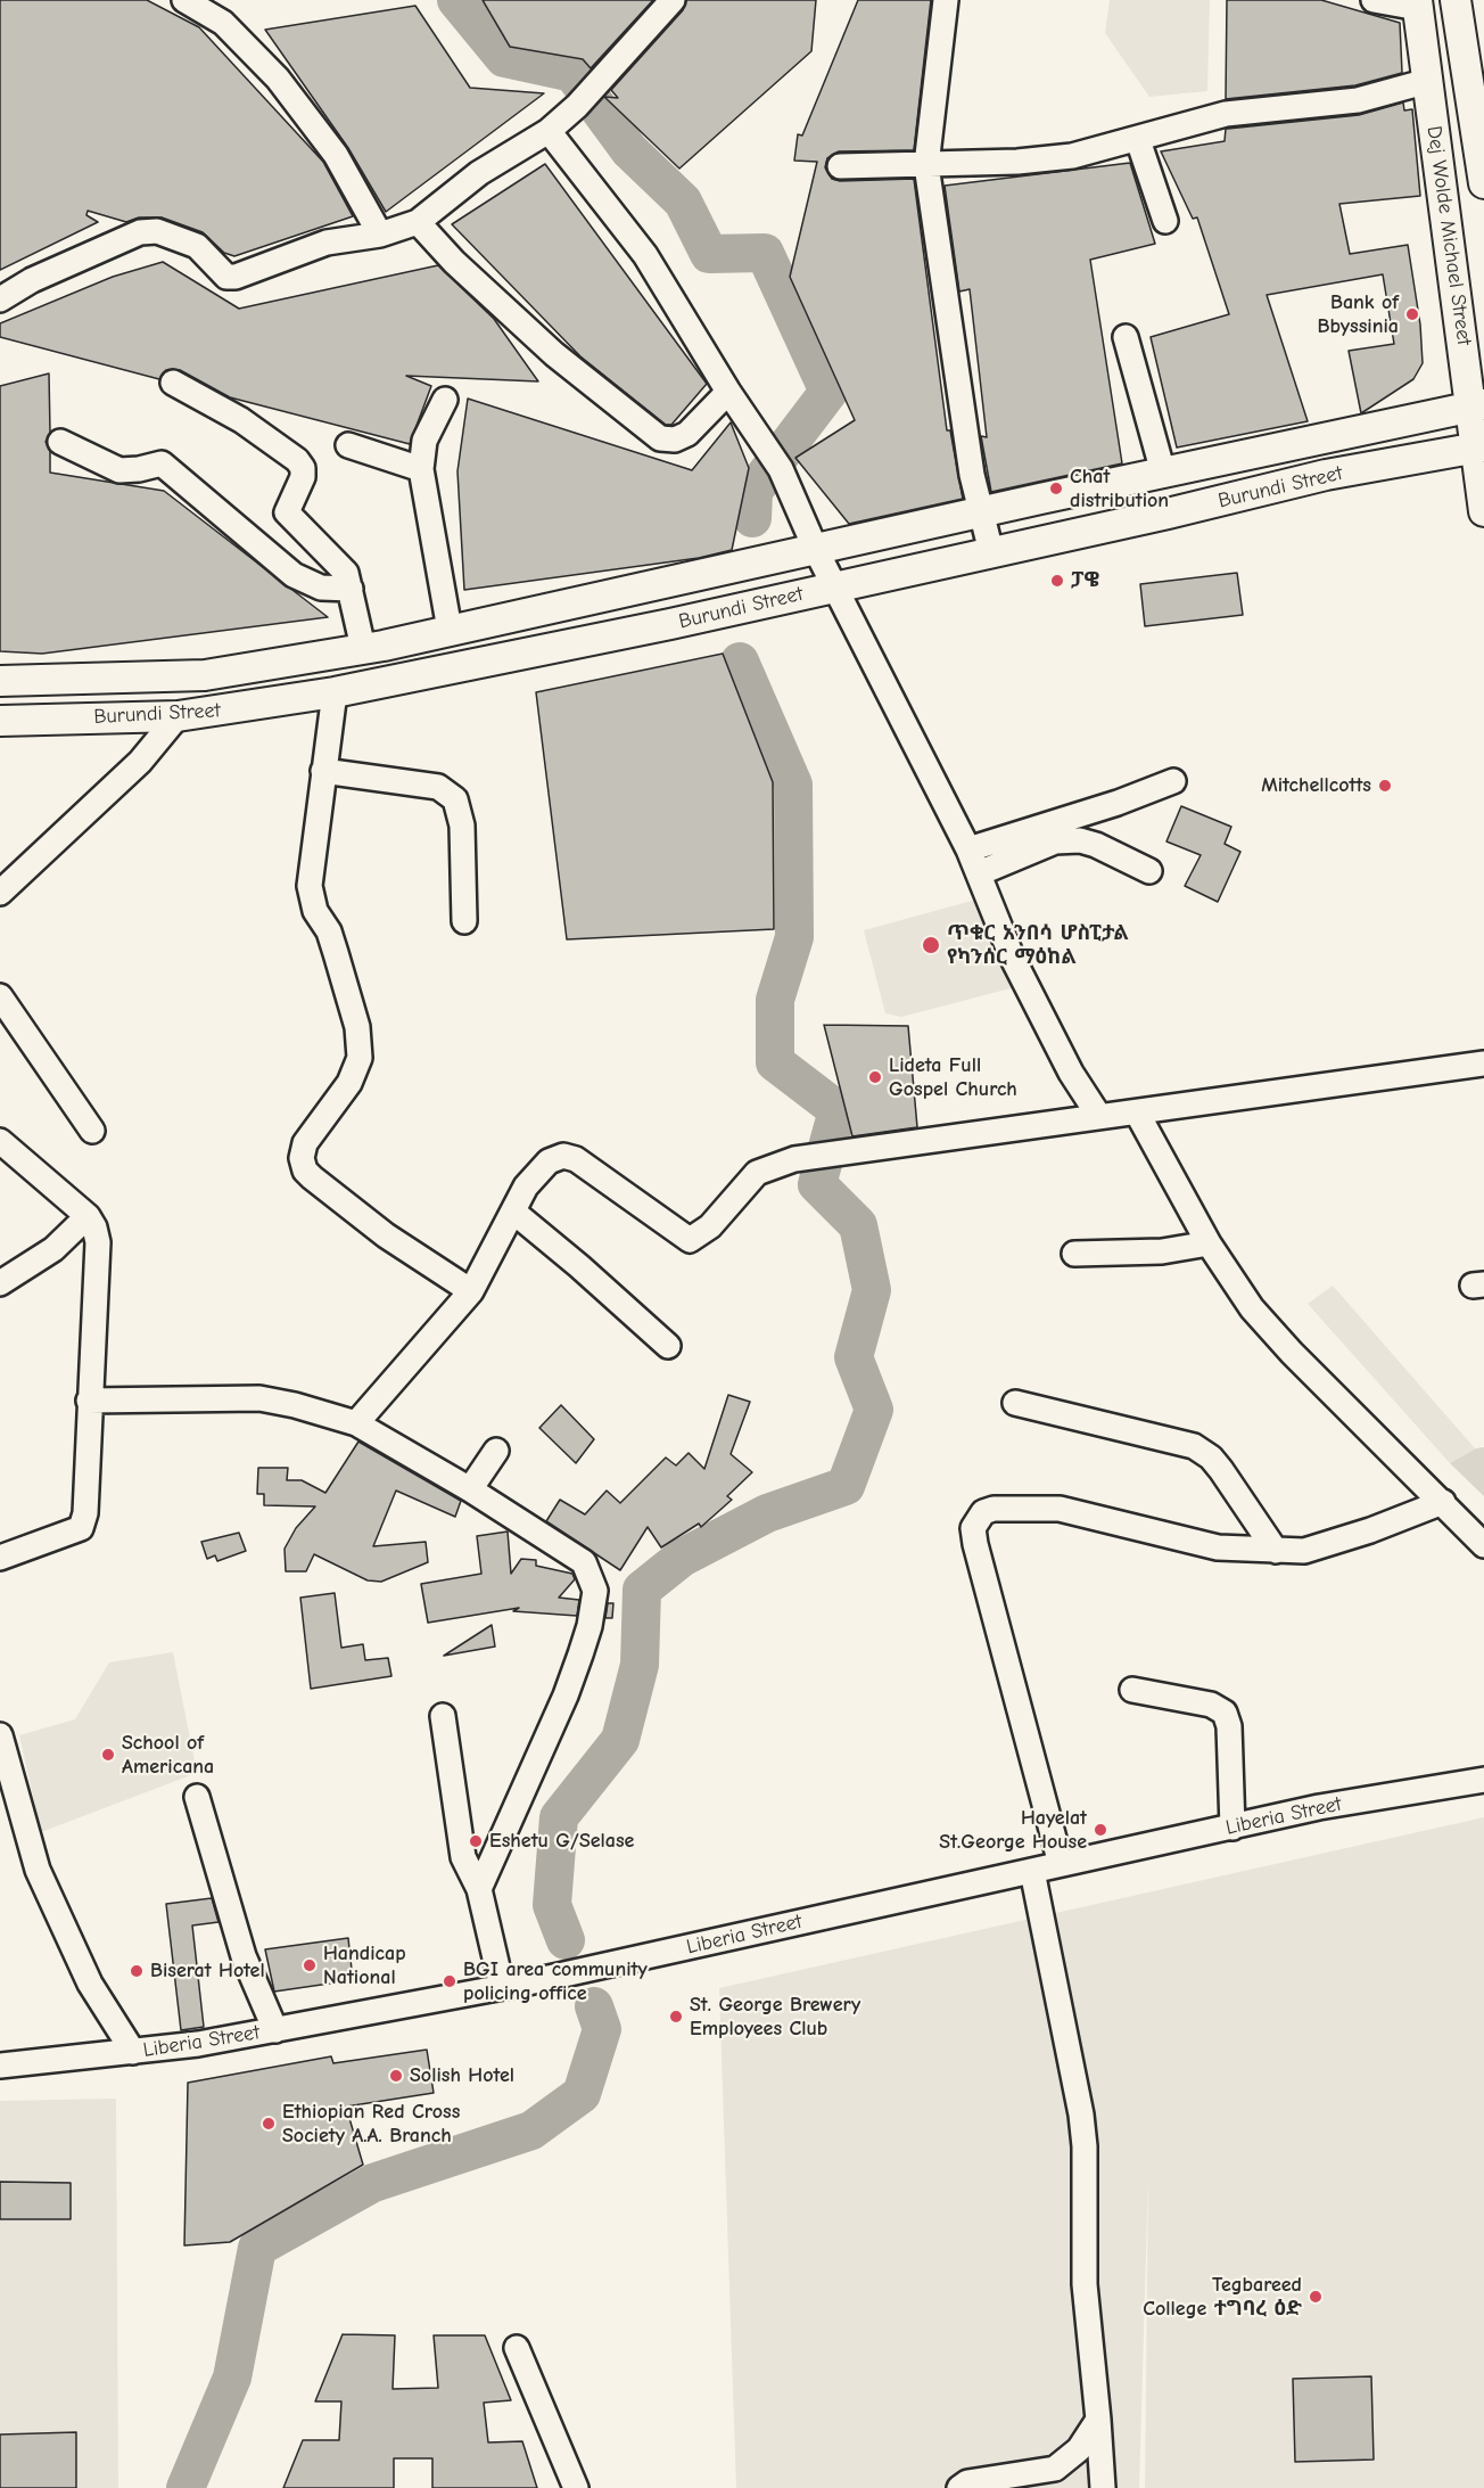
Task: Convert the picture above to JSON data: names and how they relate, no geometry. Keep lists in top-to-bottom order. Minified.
{"streets":{"main road":["Dej Wolde Michael Street","Burundi Street"],"street":["Liberia Street"]},"crossings":[["Dej Wolde Michael Street","Burundi Street"]],"places":["Bank of Bbyssinia","Chat distribution","ፓዌ","Mitchellcotts","ጥቁር አንበሳ ሆስፒታል የካንሰር ማዕከል","Lideta Full Gospel Church","School of Americana","Hayelat St.George House","Eshetu G/Selase","Handicap National","Biserat Hotel","BGI area community policing office","St. George Brewery Employees Club","Solish Hotel","Ethiopian Red Cross Society A.A. Branch","Tegbareed College ተግባረ ዕድ"]}
